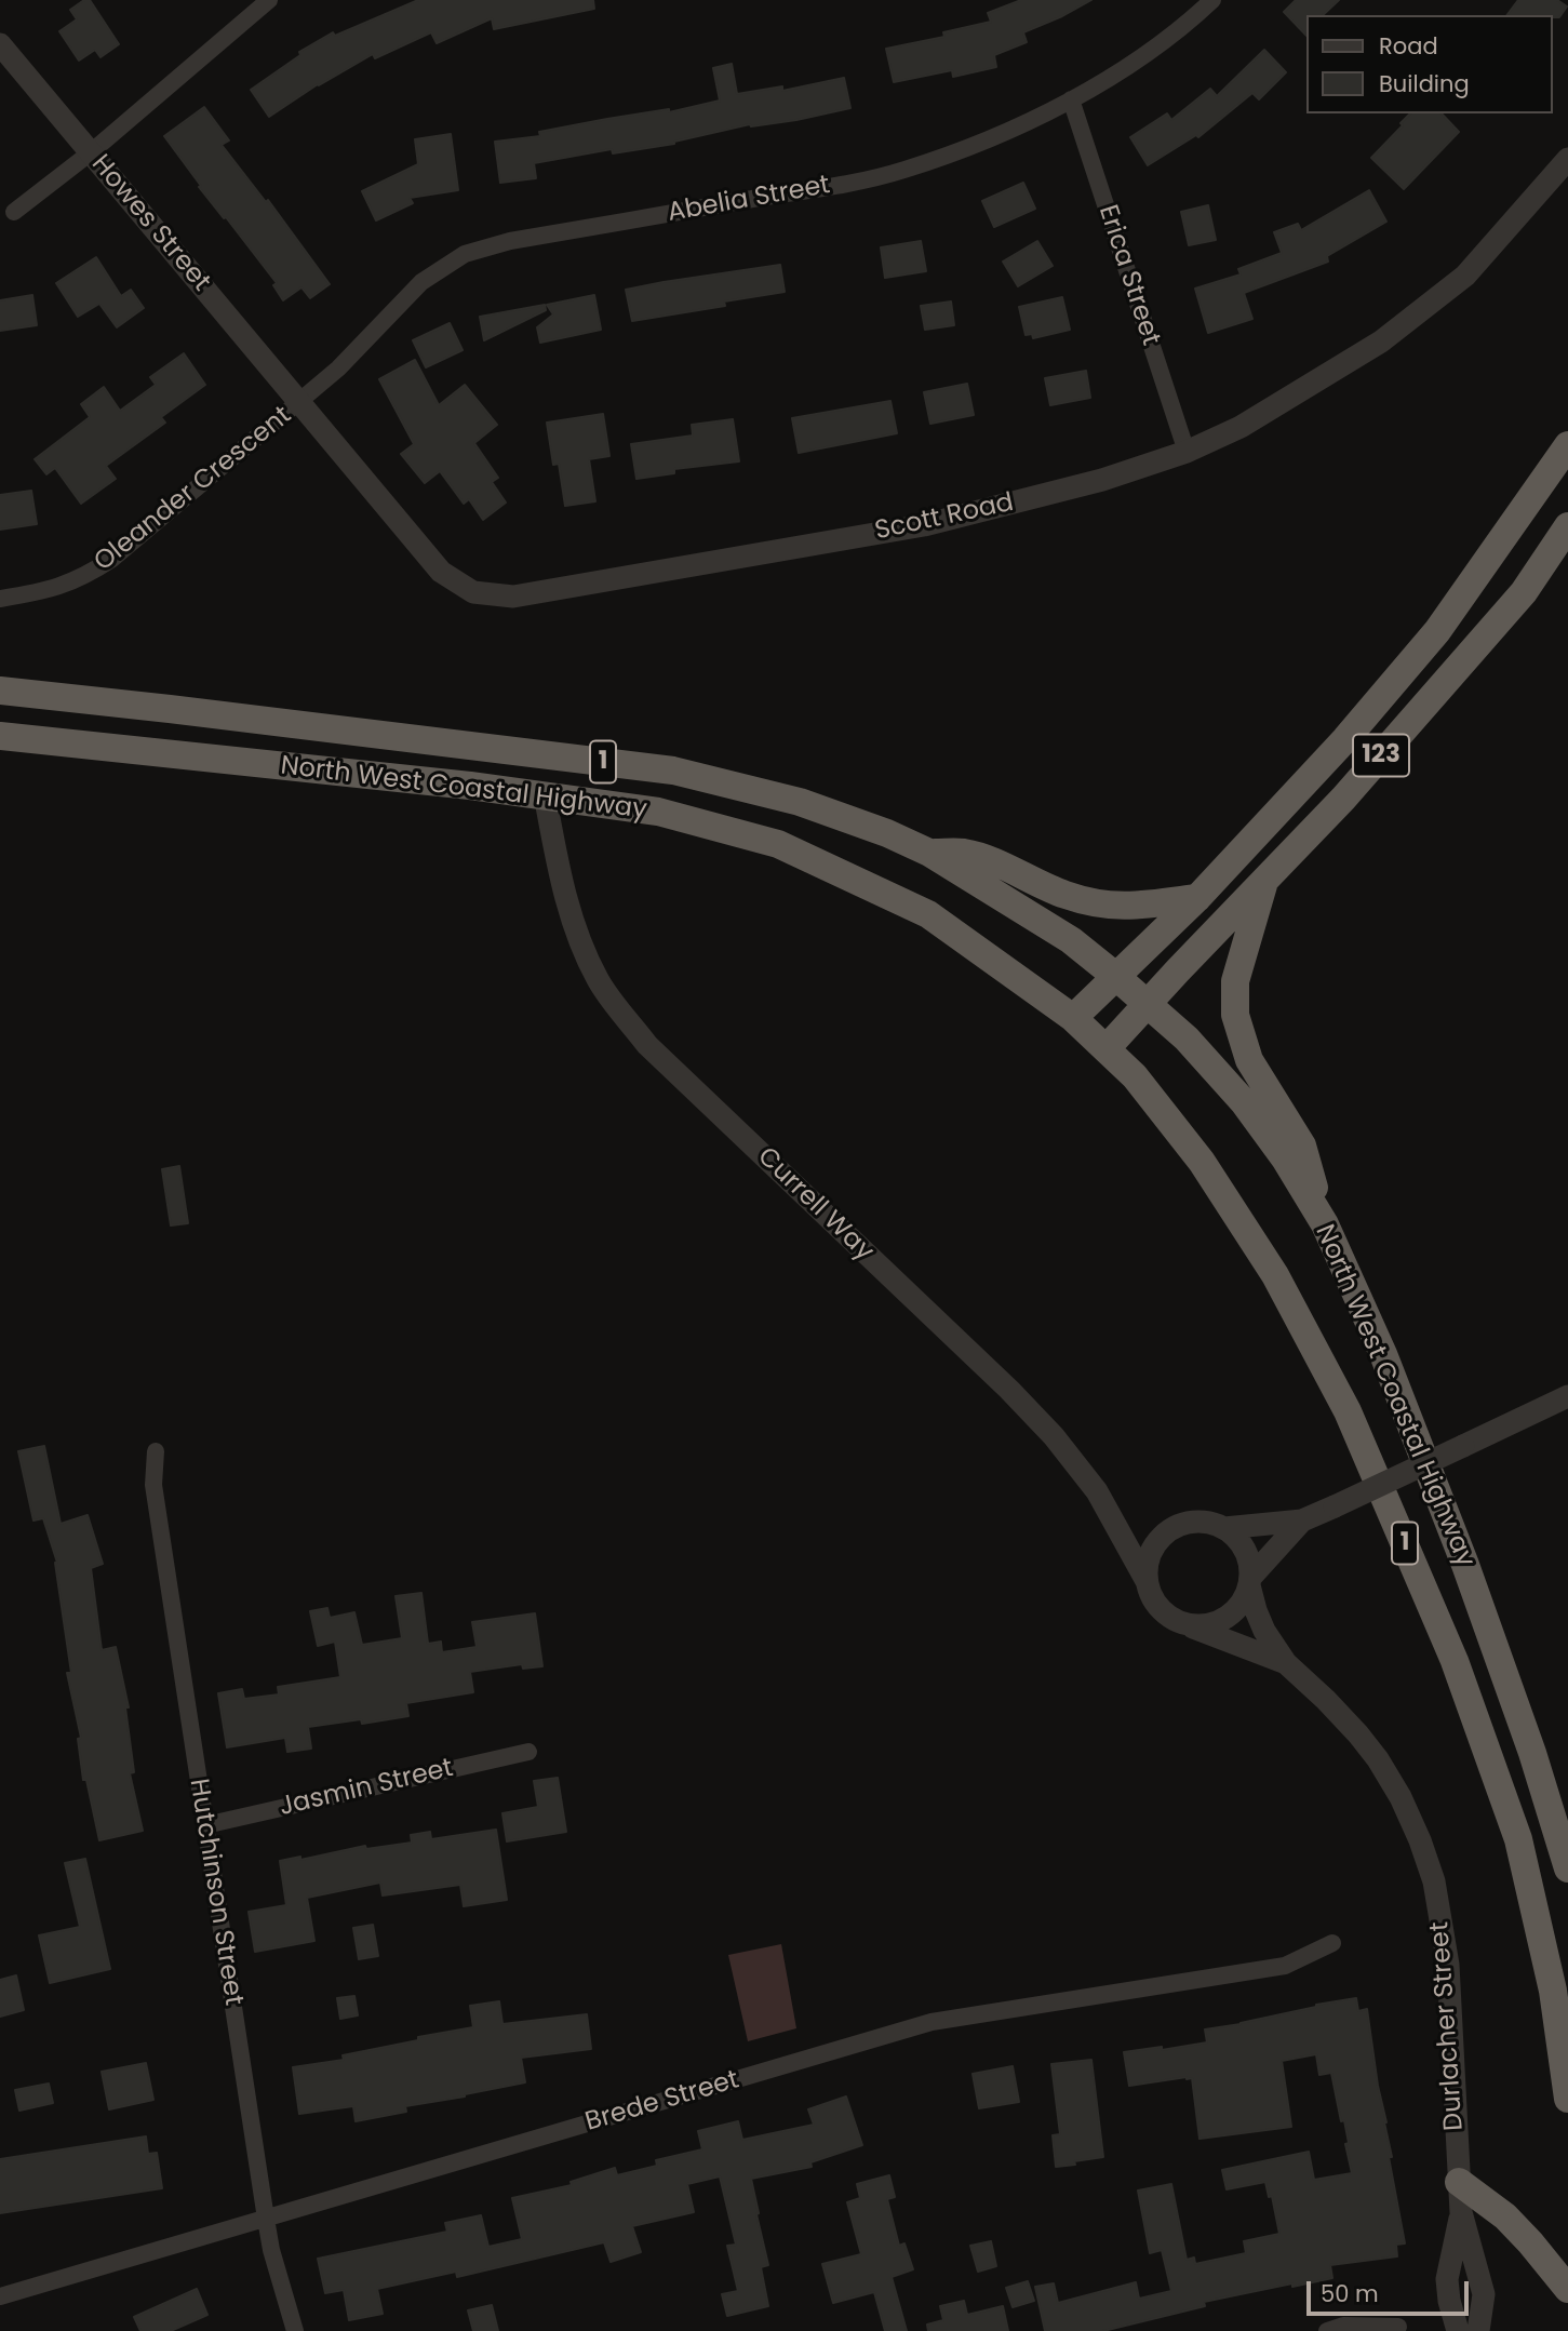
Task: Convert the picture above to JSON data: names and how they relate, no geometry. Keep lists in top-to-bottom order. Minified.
{"streets":{"highway":["123","1","North West Coastal Highway"],"street":["Abelia Street","Howes Street","Erica Street","Oleander Crescent","Scott Road","Currell Way","Jasmin Street","Hutchinson Street","Durlacher Street","Brede Street"]},"crossings":[["Abelia Street","Howes Street"],["Abelia Street","Erica Street"],["Abelia Street","Oleander Crescent"],["Abelia Street","Scott Road"],["Howes Street","Oleander Crescent"],["Howes Street","Scott Road"],["Erica Street","Scott Road"],["Oleander Crescent","Scott Road"],["123","North West Coastal Highway"],["North West Coastal Highway","Currell Way"],["Currell Way","Durlacher Street"],["Jasmin Street","Hutchinson Street"],["Hutchinson Street","Brede Street"]],"legend":["Road","Building"],"scale_bar":"50 m"}
